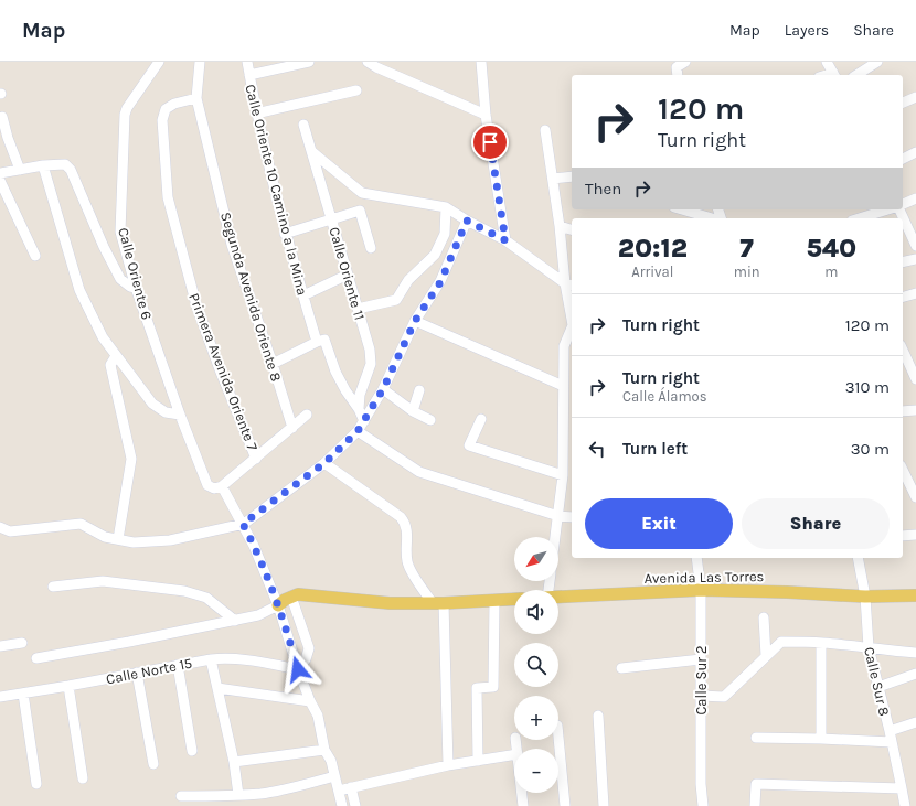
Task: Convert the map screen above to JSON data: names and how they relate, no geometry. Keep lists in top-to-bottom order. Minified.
{"streets":{"main road":["Avenida Las Torres"],"street":["Calle Oriente 10 Camino a la Mina","Calle Oriente 6","Calle Oriente 11","Segunda Avenida Oriente 8","Primera Avenida Oriente 7","Calle Norte 15","Calle Sur 2","Calle Sur 8"]},"crossings":[["Calle Oriente 10 Camino a la Mina","Calle Oriente 11"],["Segunda Avenida Oriente 8","Primera Avenida Oriente 7"],["Avenida Las Torres","Calle Sur 2"],["Avenida Las Torres","Calle Sur 8"]],"north":"bottom left","page":{"header":"Map","nav":["Map","Layers","Share"],"turn":["120 m","Turn right"],"then":"Then","eta":["20:12","Arrival","7","min","540","m"],"list":[{"name":"Turn right","value":"120 m"},{"name":"Turn right","note":"Calle Álamos","value":"310 m"},{"name":"Turn left","value":"30 m"}],"buttons":["Exit","Share"],"map_buttons":["+","−"]}}
